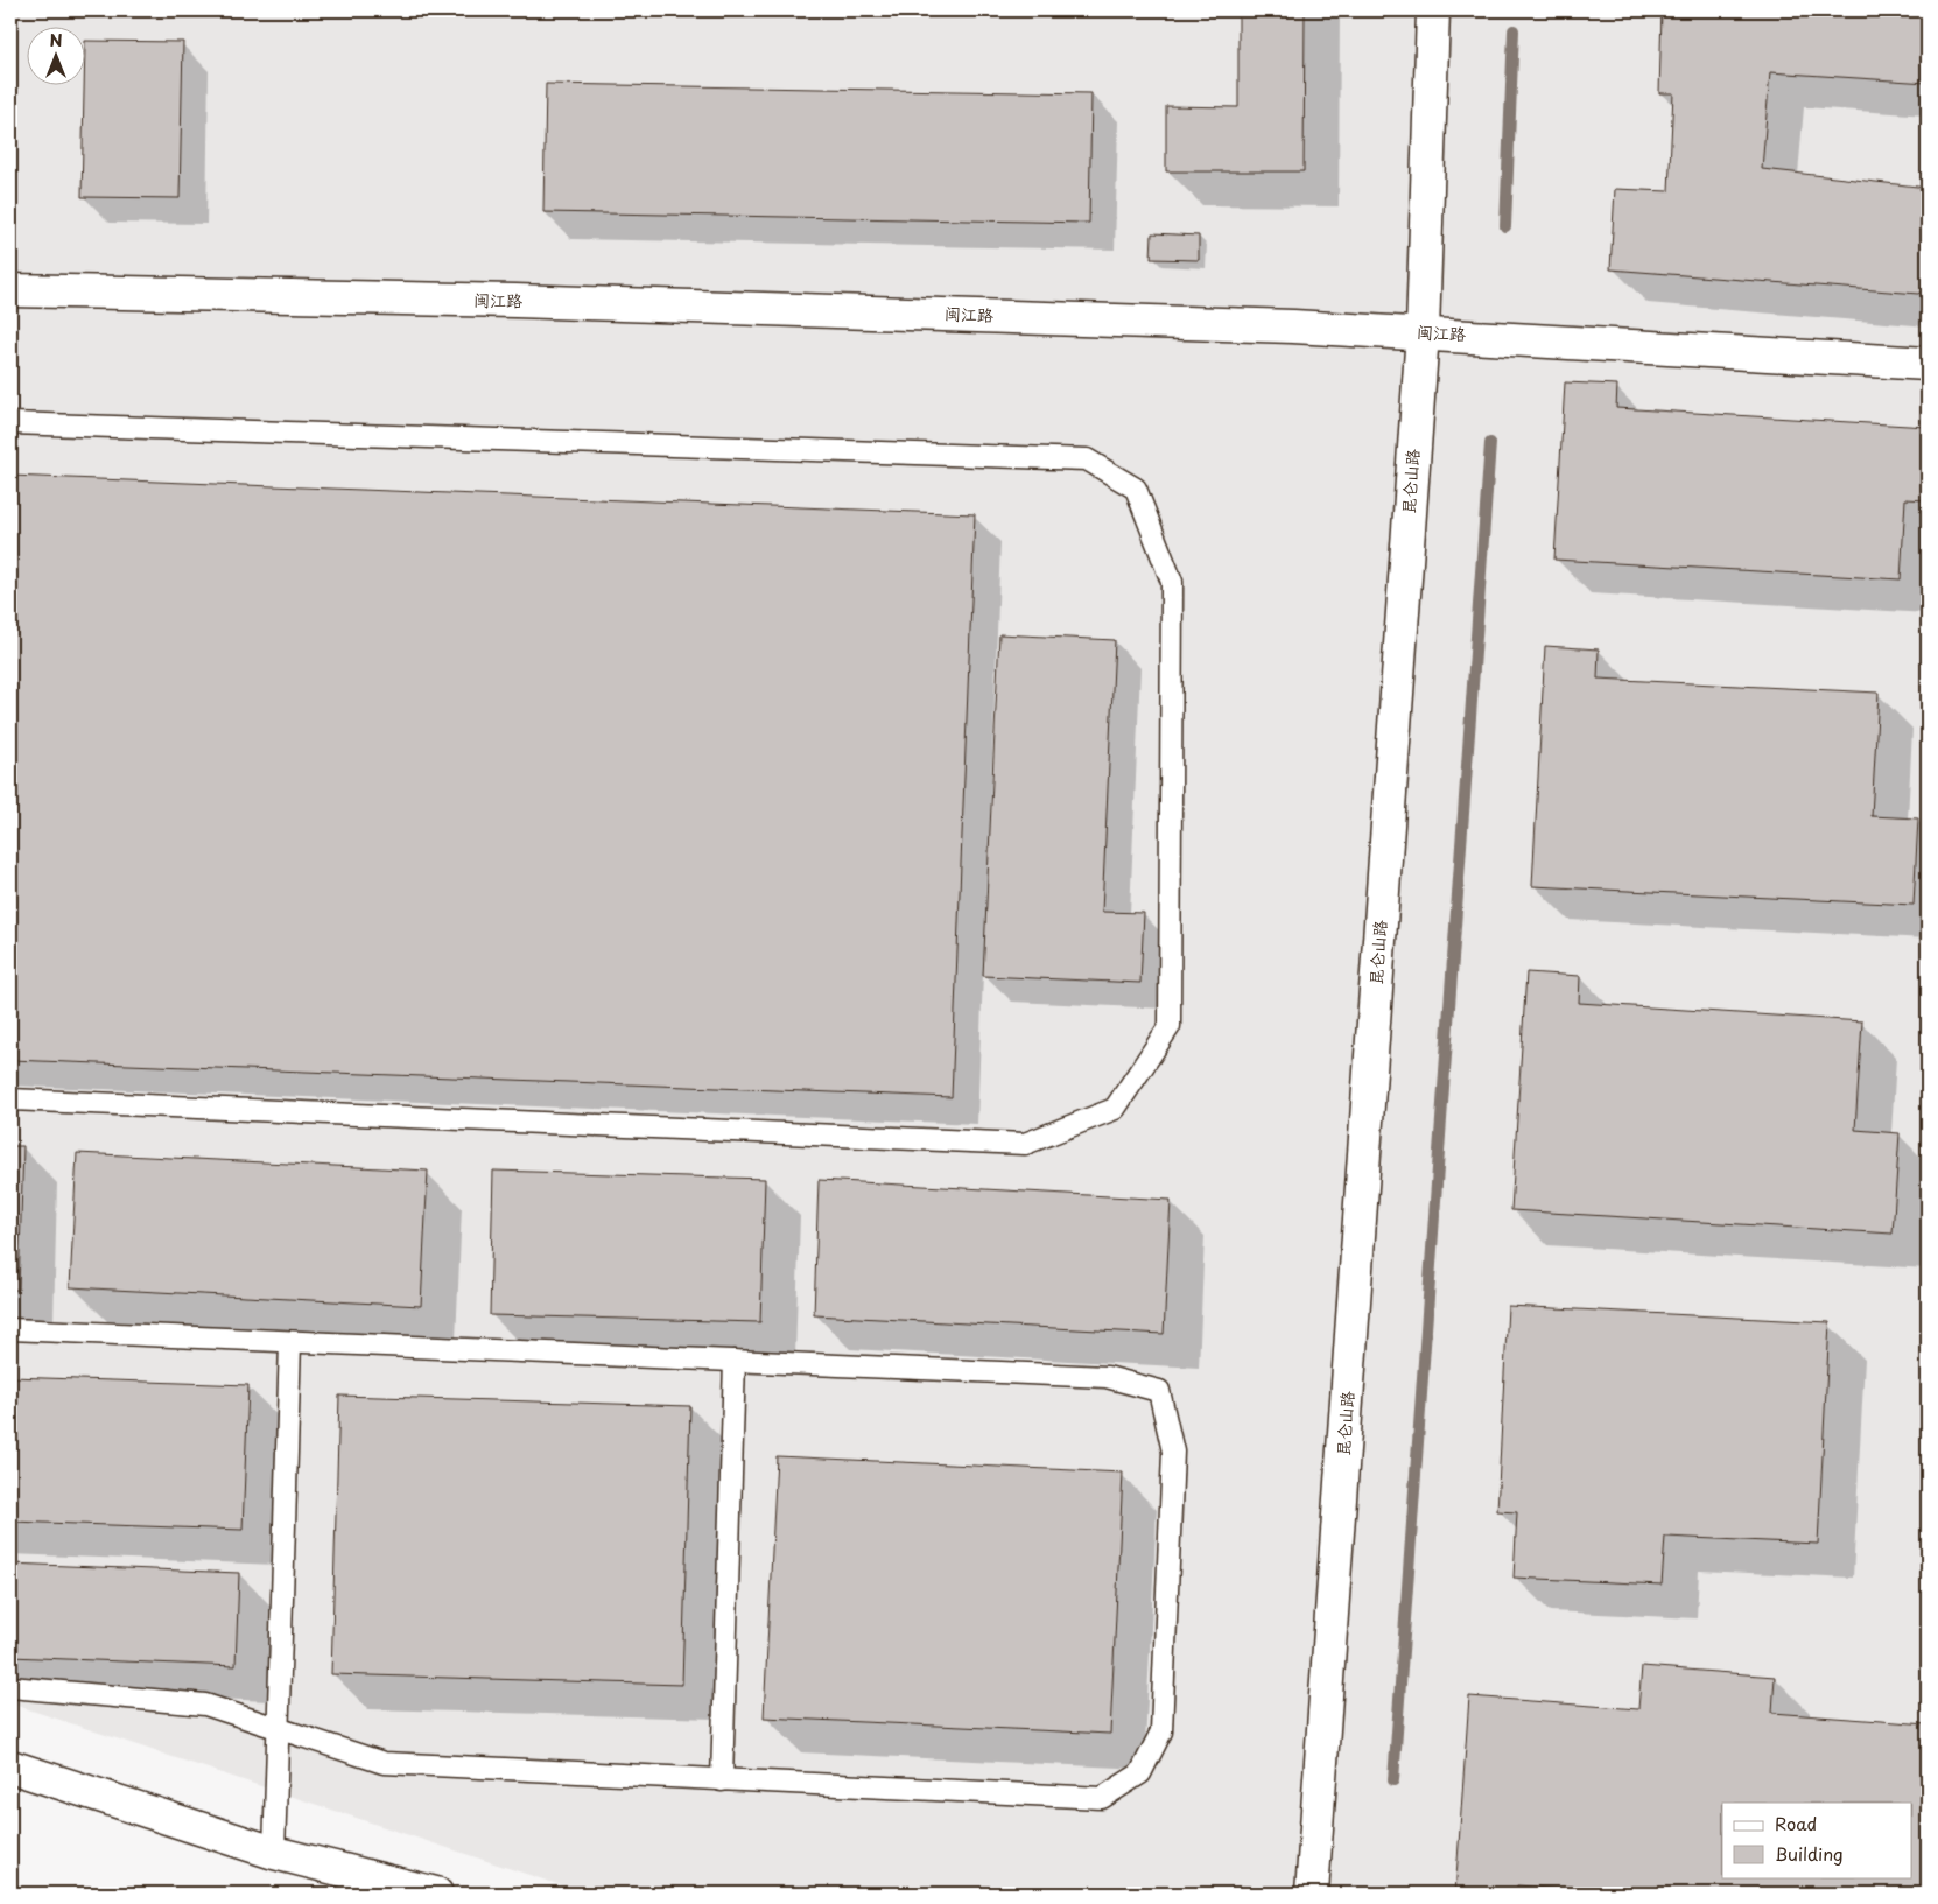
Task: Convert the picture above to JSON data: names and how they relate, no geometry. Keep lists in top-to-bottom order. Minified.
{"streets":{"street":["闽江路","昆仑山路"]},"crossings":[["闽江路","昆仑山路"]],"legend":["Road","Building"],"north":"top"}
